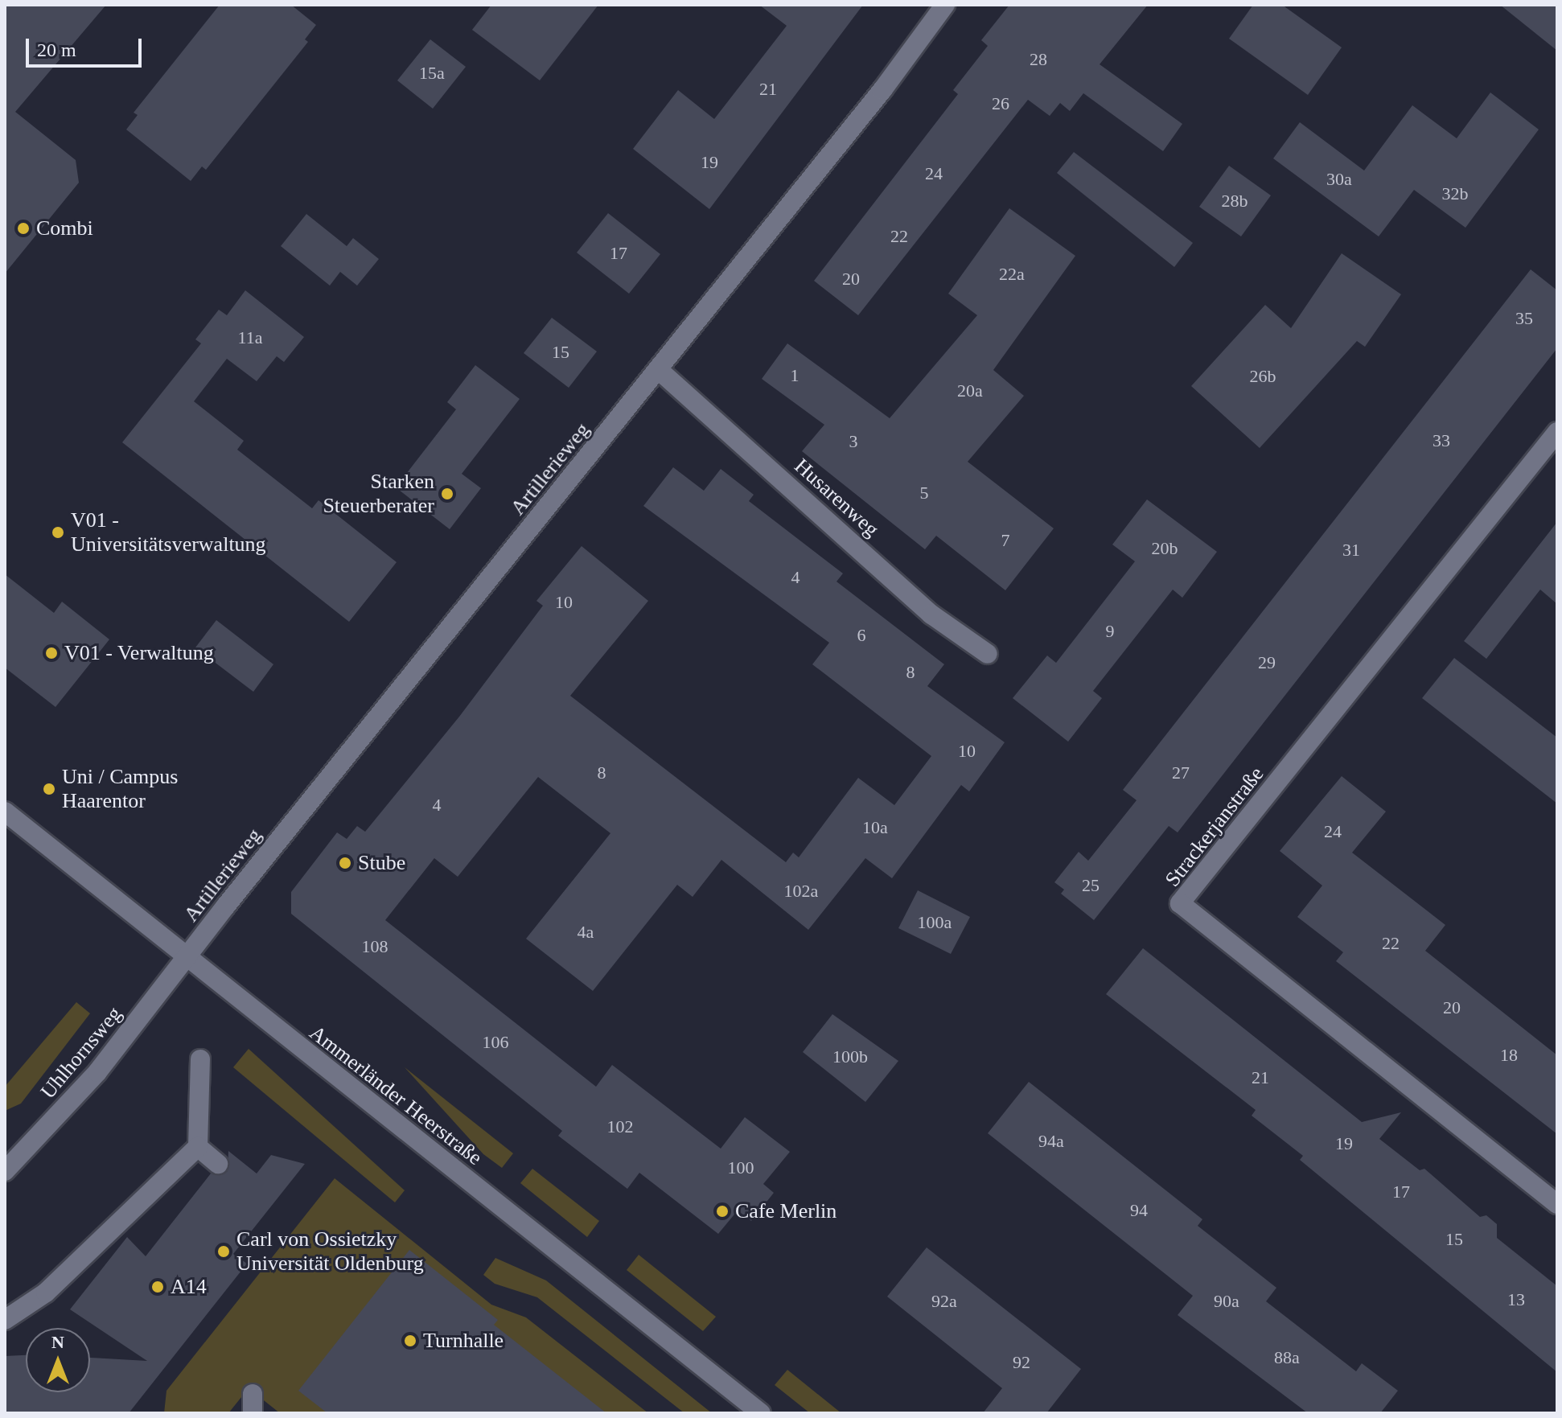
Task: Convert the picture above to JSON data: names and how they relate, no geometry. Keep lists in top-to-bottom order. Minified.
{"streets":{"street":["Artillerieweg","Husarenweg","Strackerjanstraße","Uhlhornsweg","Ammerländer Heerstraße"]},"crossings":[["Artillerieweg","Husarenweg"],["Artillerieweg","Uhlhornsweg"],["Artillerieweg","Ammerländer Heerstraße"],["Uhlhornsweg","Ammerländer Heerstraße"]],"places":["Combi","Starken Steuerberater","V01 - Universitätsverwaltung","V01 - Verwaltung","Uni / Campus Haarentor","Stube","Cafe Merlin","Carl von Ossietzky Universität Oldenburg","A14","Turnhalle"],"house_numbers":["28","15a","21","26","19","24","30a","32b","28b","22","17","22a","20","35","11a","15","1","26b","20a","33","3","5","7","20b","31","4","10","9","6","29","8","10","8","27","4","10a","24","25","102a","100a","4a","22","108","20","106","18","100b","21","102","94a","19","100","17","94","15","13","92a","90a","88a","92"],"scale_bar":"20 m","north":"top"}
